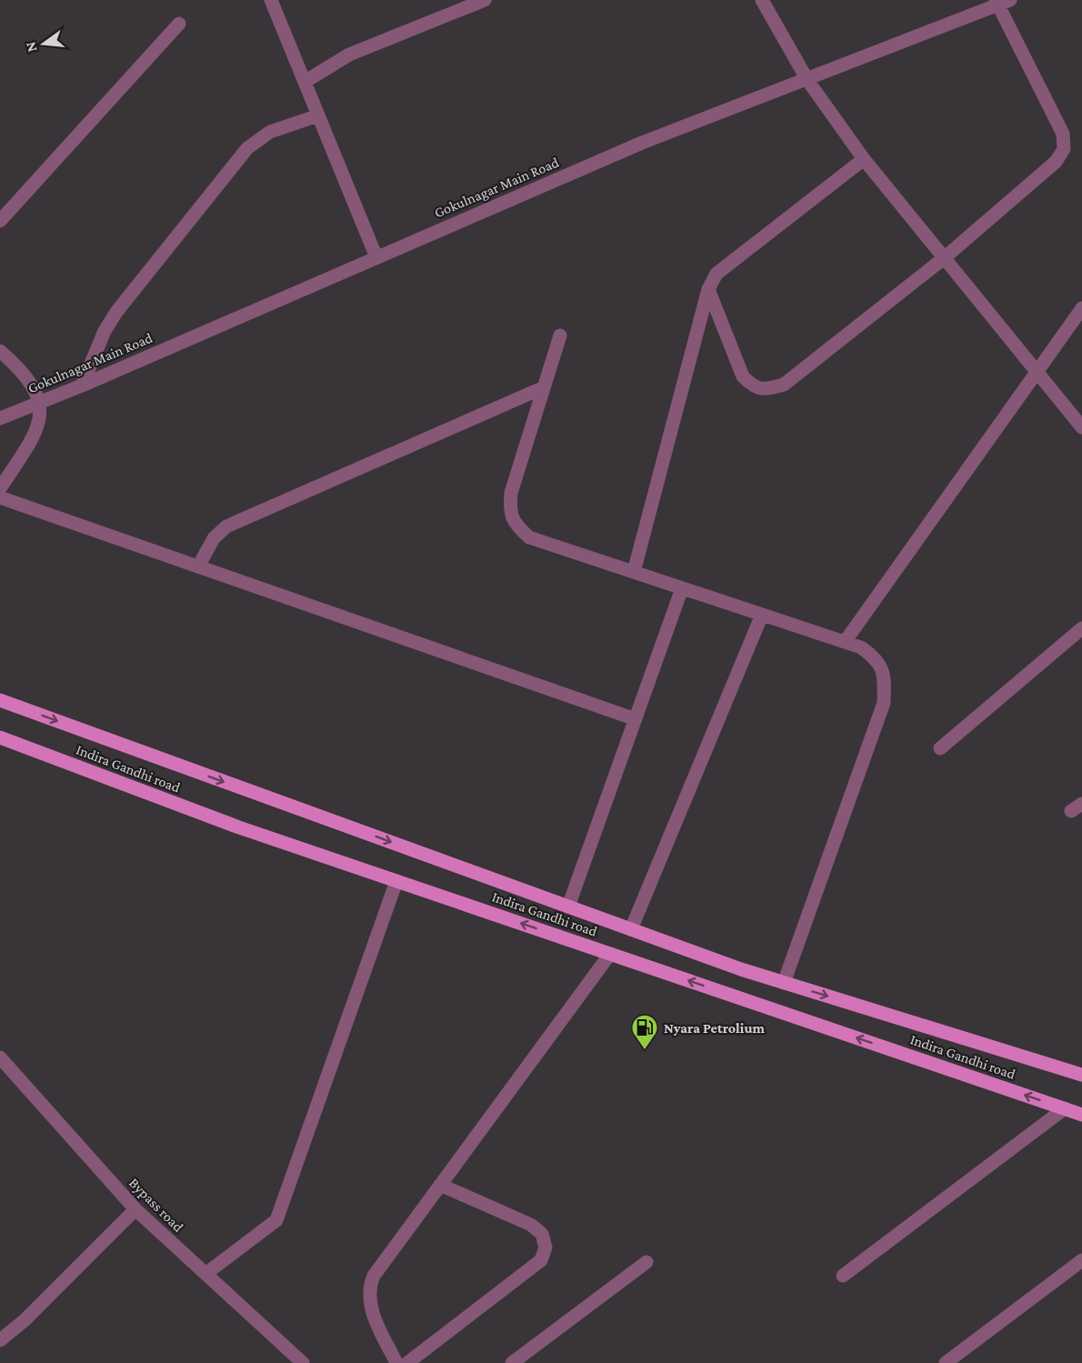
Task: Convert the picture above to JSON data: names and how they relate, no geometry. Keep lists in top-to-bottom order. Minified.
{"streets":{"main road":["Indira Gandhi road"],"street":["Gokulnagar Main Road","Bypass road"]},"places":{"fuel station":["Nyara Petrolium"]},"north":"left"}
